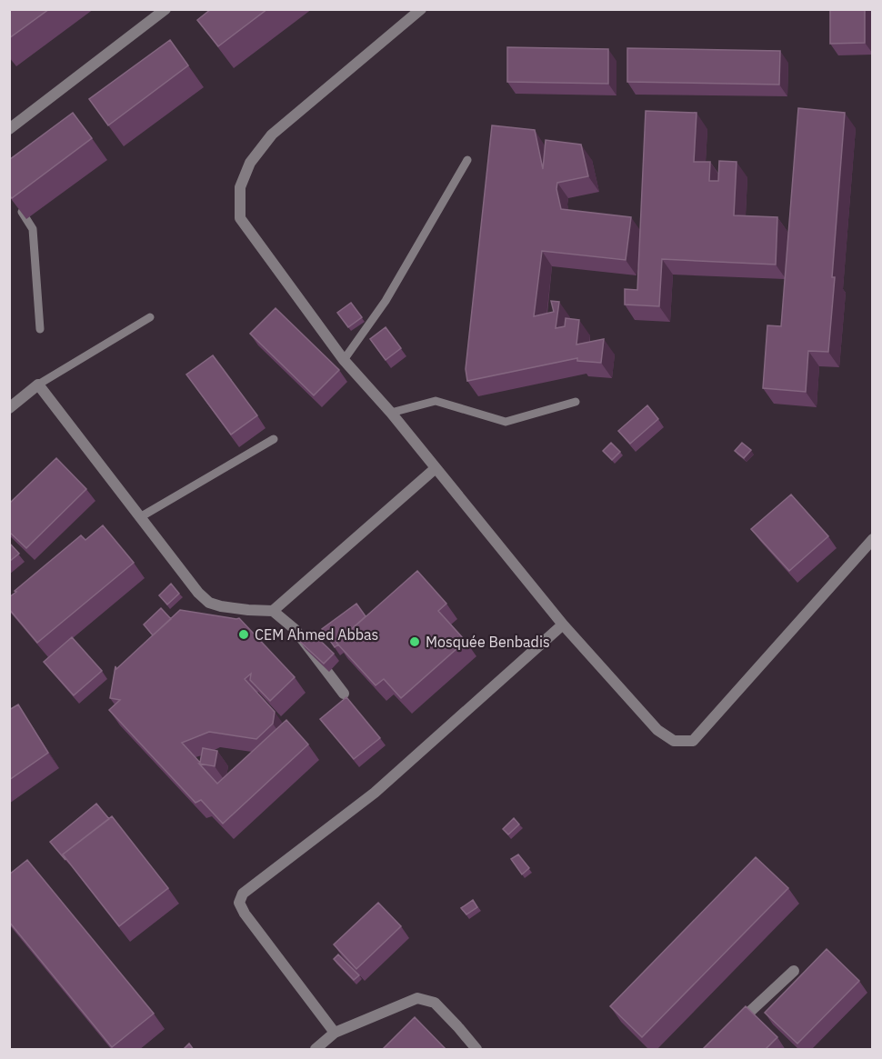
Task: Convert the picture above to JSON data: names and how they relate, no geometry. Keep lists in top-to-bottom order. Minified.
{"places":["CEM Ahmed Abbas","Mosquée Benbadis"]}
